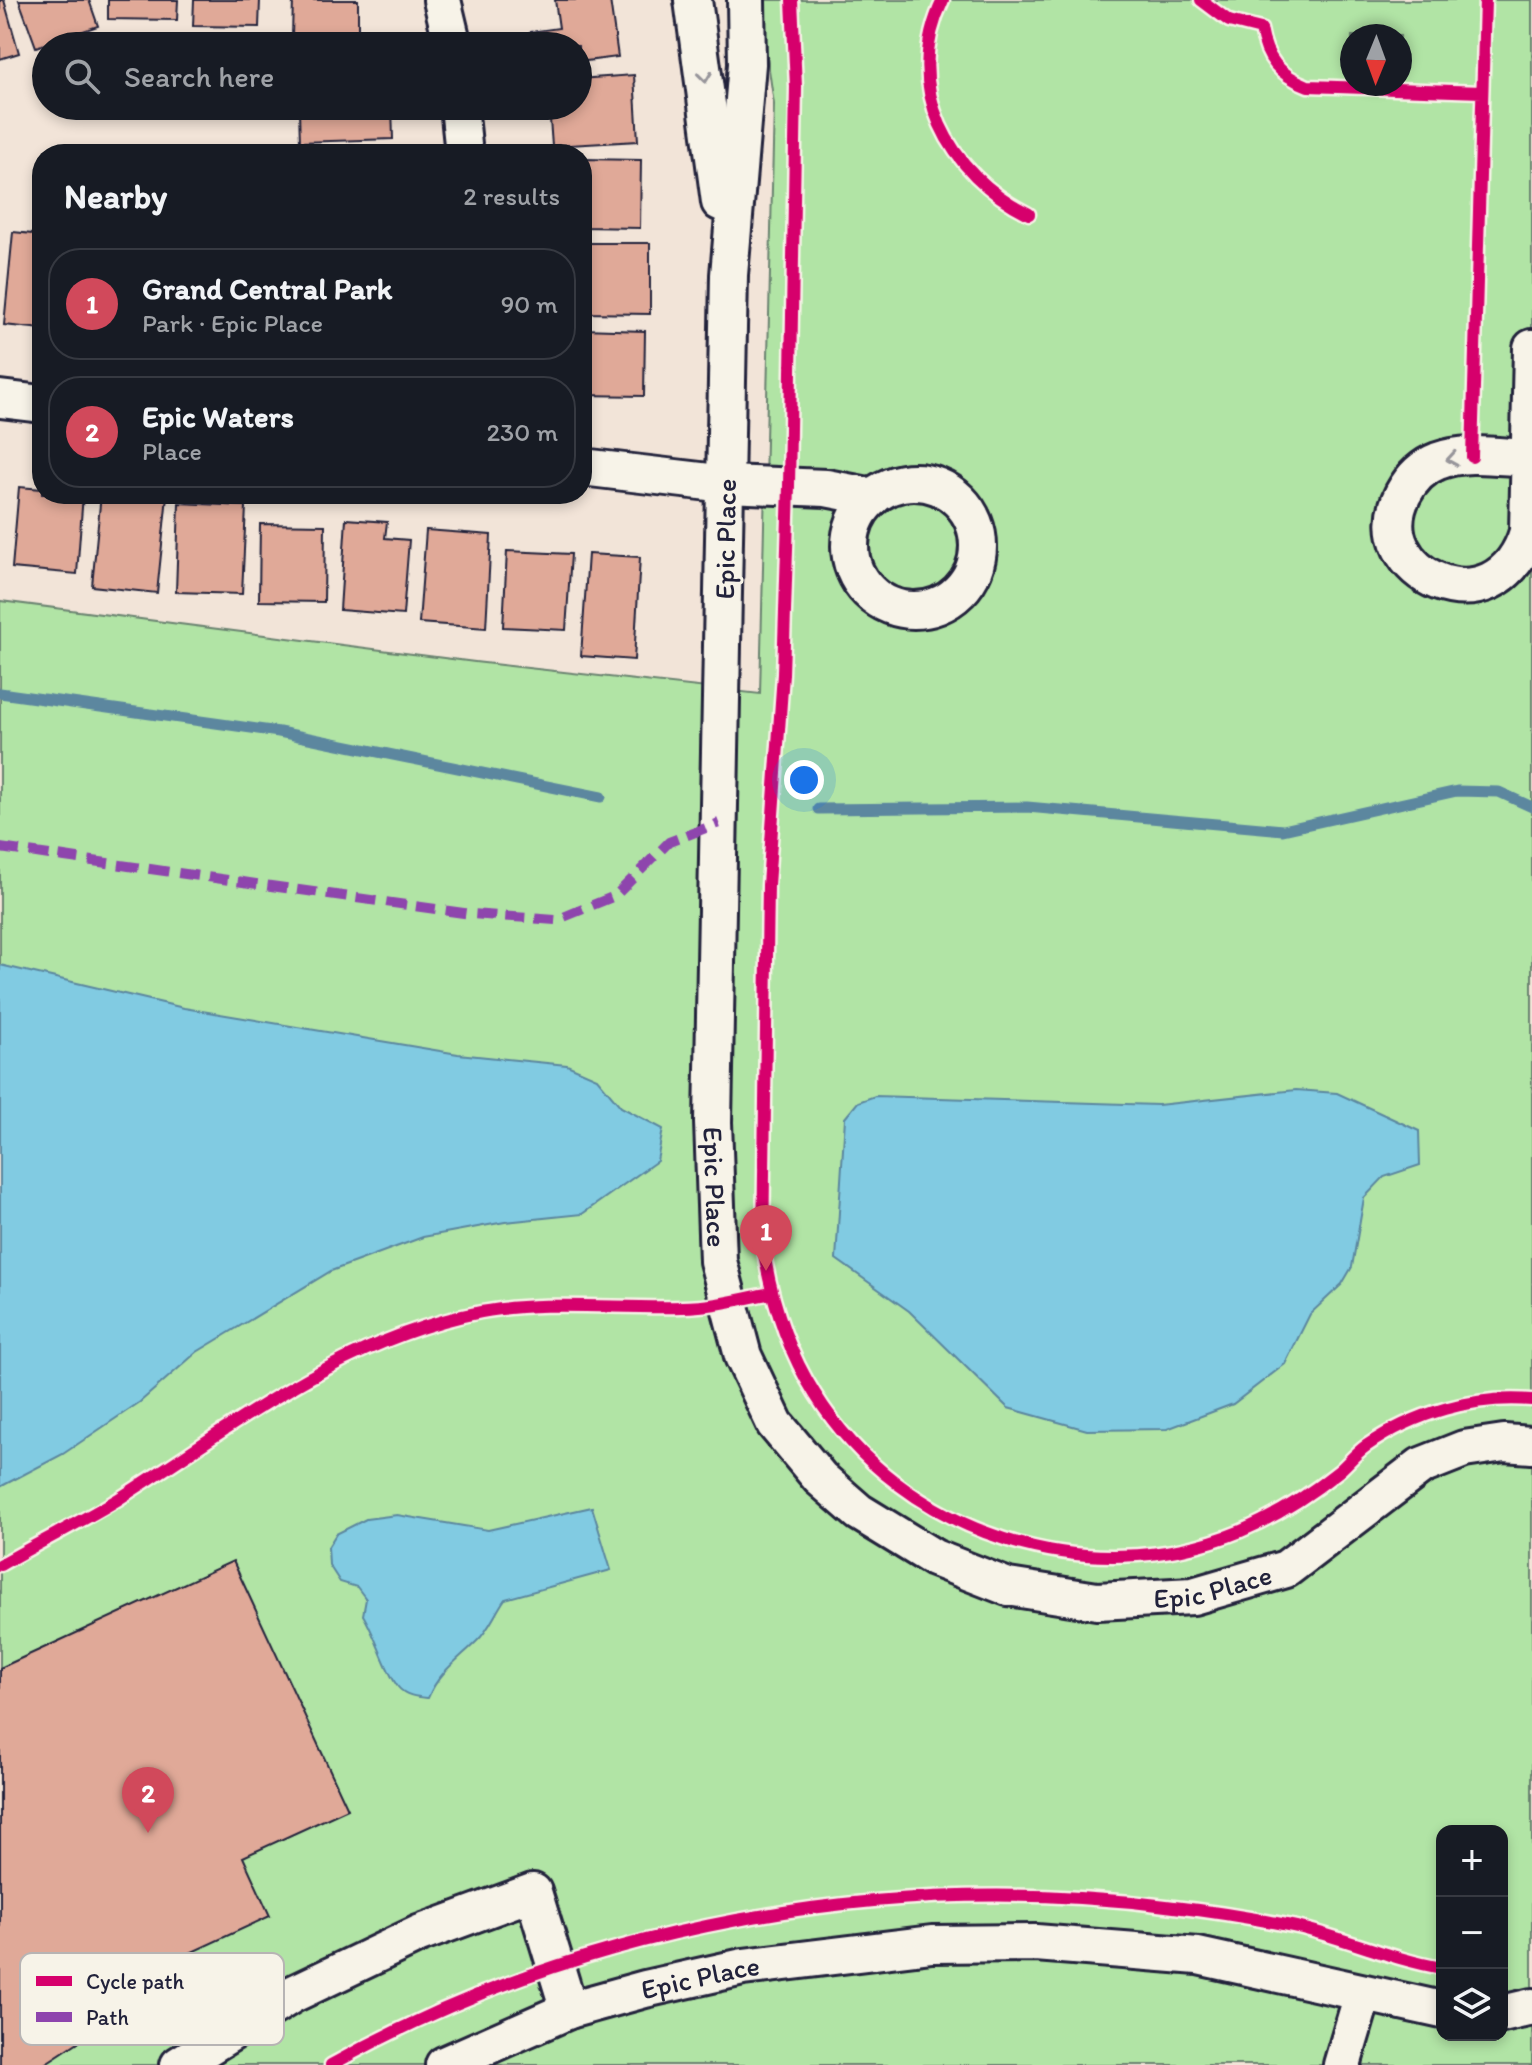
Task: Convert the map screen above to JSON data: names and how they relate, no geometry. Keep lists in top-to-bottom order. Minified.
{"streets":{"street":["Epic Place"]},"legend":["Cycle path","Path"],"north":"bottom","page":{"search":"Search here","heading":["Nearby","2 results"],"list":[{"mark":"1","name":"Grand Central Park","note":"Park · Epic Place","value":"90 m"},{"mark":"2","name":"Epic Waters","note":"Place","value":"230 m"}],"pins":["1","2"],"map_buttons":["+","−"]}}
